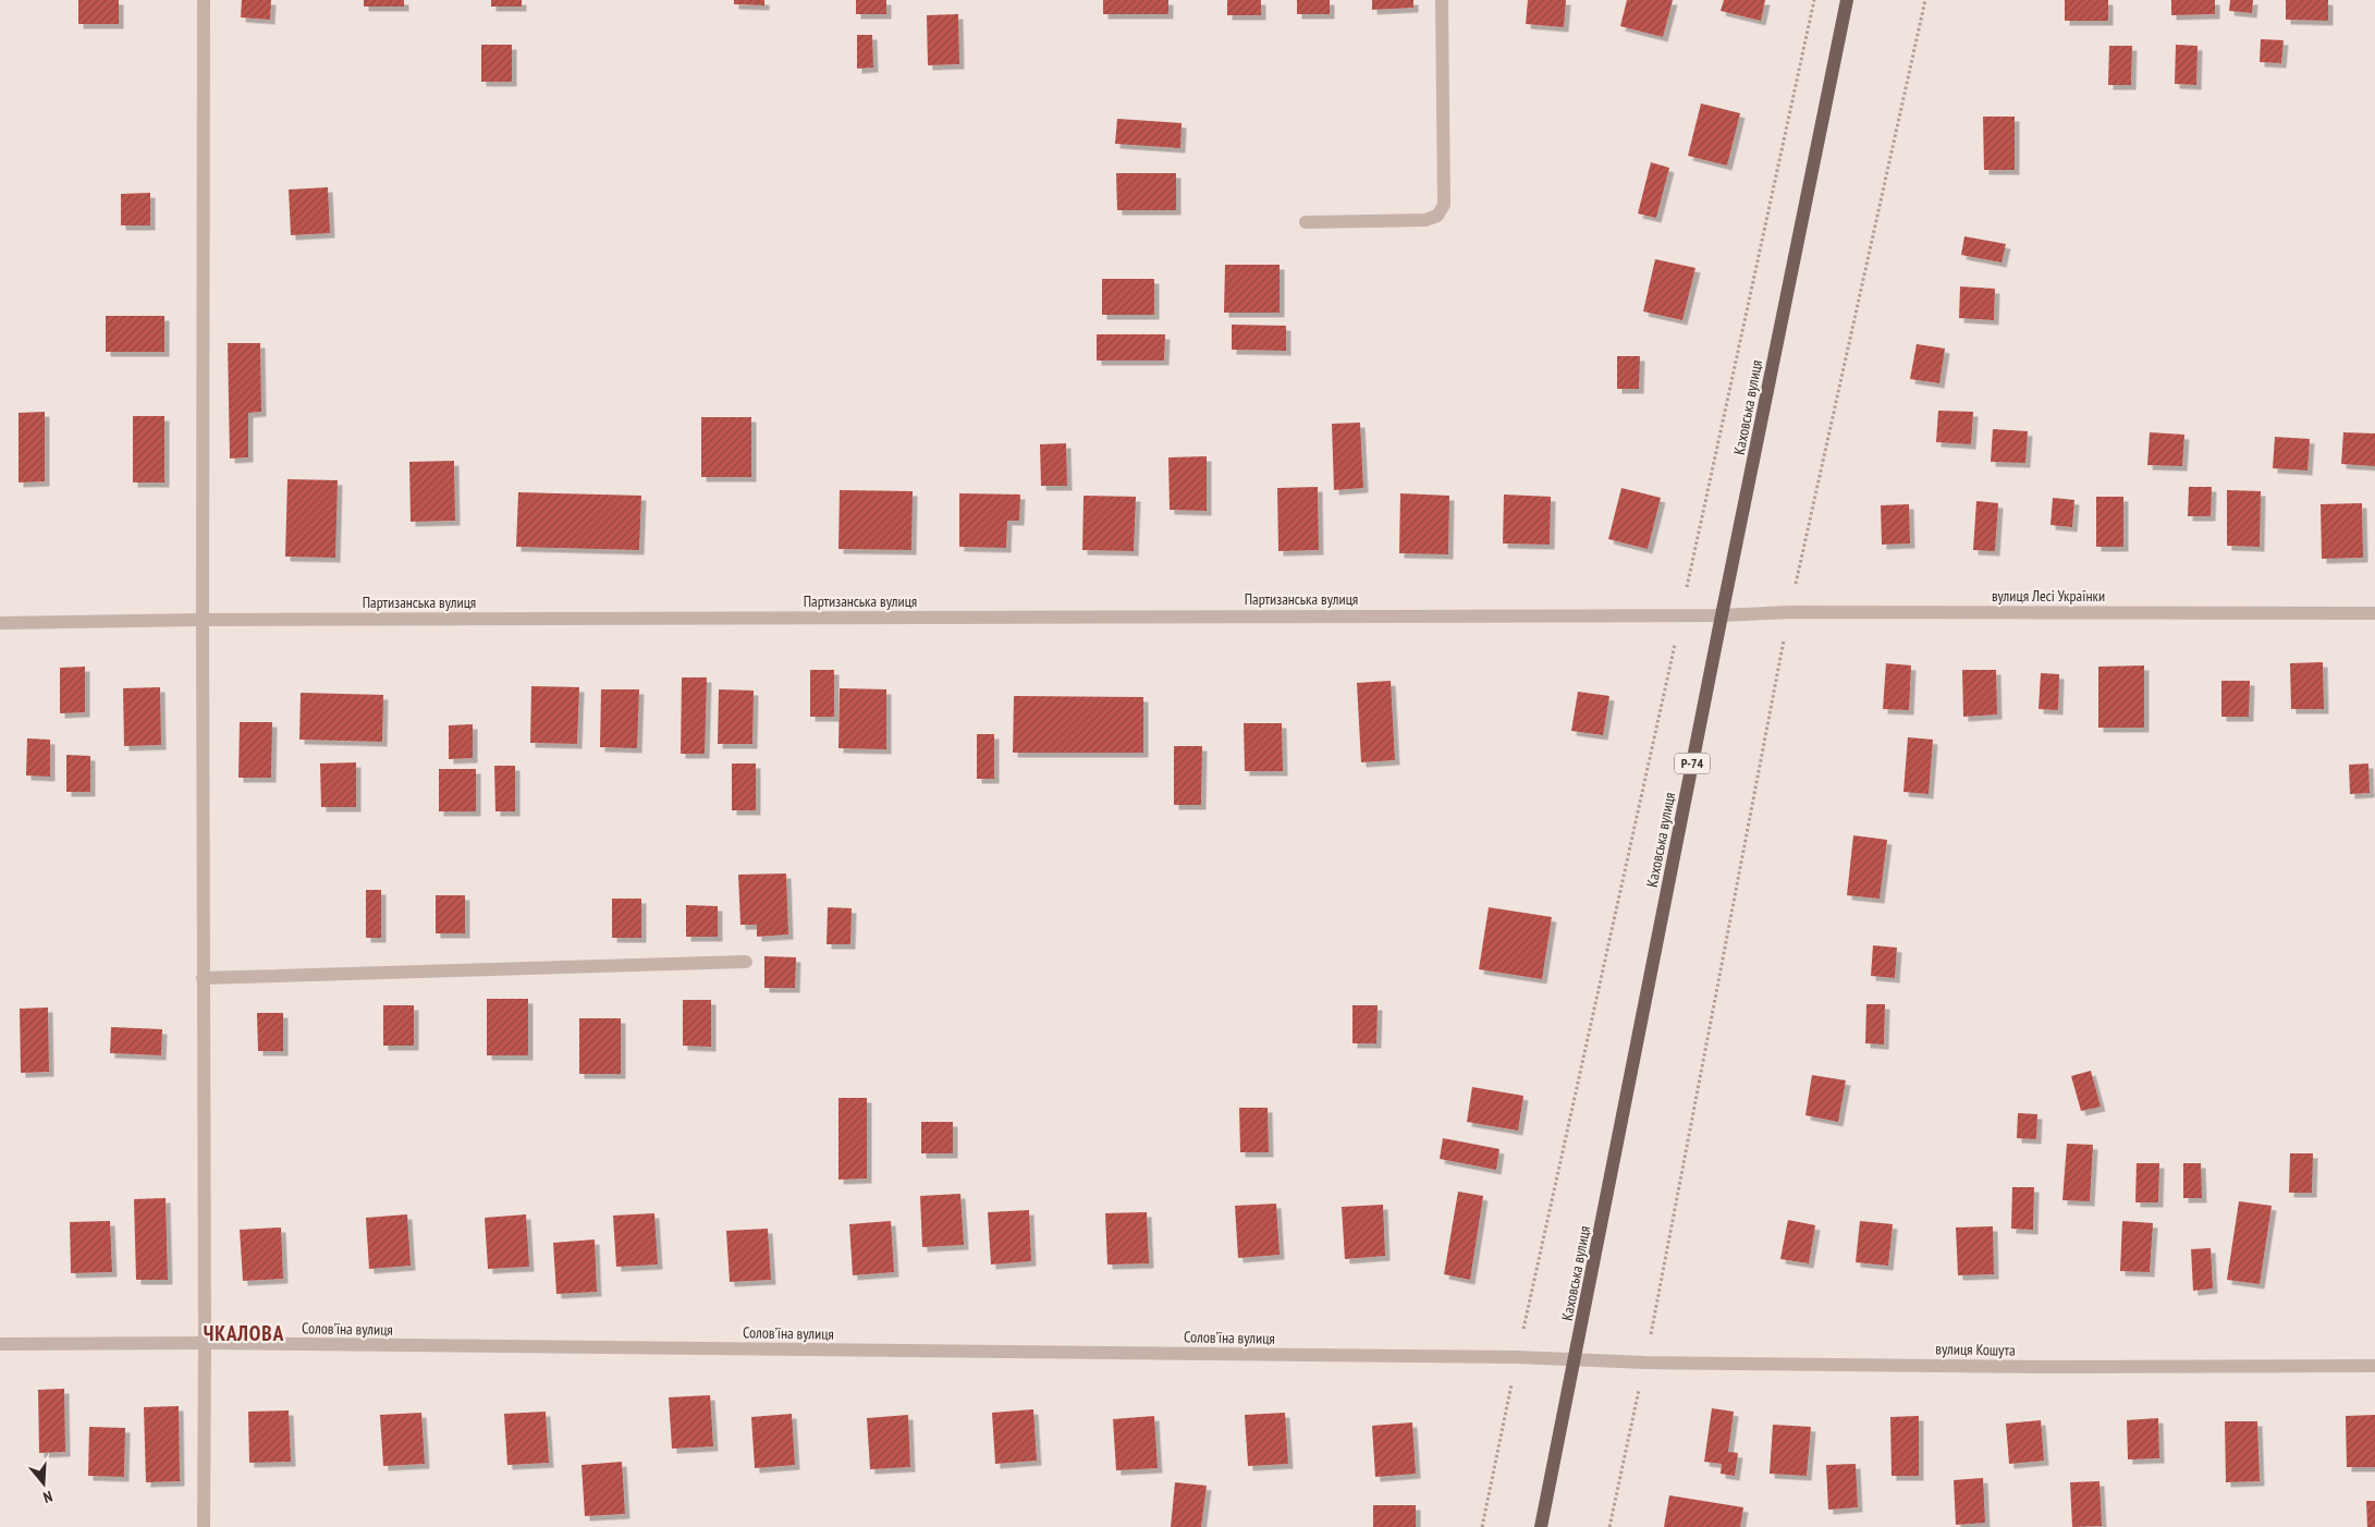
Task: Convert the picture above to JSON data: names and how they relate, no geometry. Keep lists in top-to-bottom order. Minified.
{"streets":{"main road":["Каховська вулиця","Р-74"],"street":["вулиця Лесі Українки","Партизанська вулиця","Соловʼїна вулиця","вулиця Кошута"]},"crossings":[["Каховська вулиця","вулиця Лесі Українки"],["Каховська вулиця","Партизанська вулиця"],["Каховська вулиця","Соловʼїна вулиця"],["Каховська вулиця","вулиця Кошута"],["вулиця Лесі Українки","Партизанська вулиця"],["Соловʼїна вулиця","вулиця Кошута"]],"districts":["ЧКАЛОВА"],"north":"bottom"}
